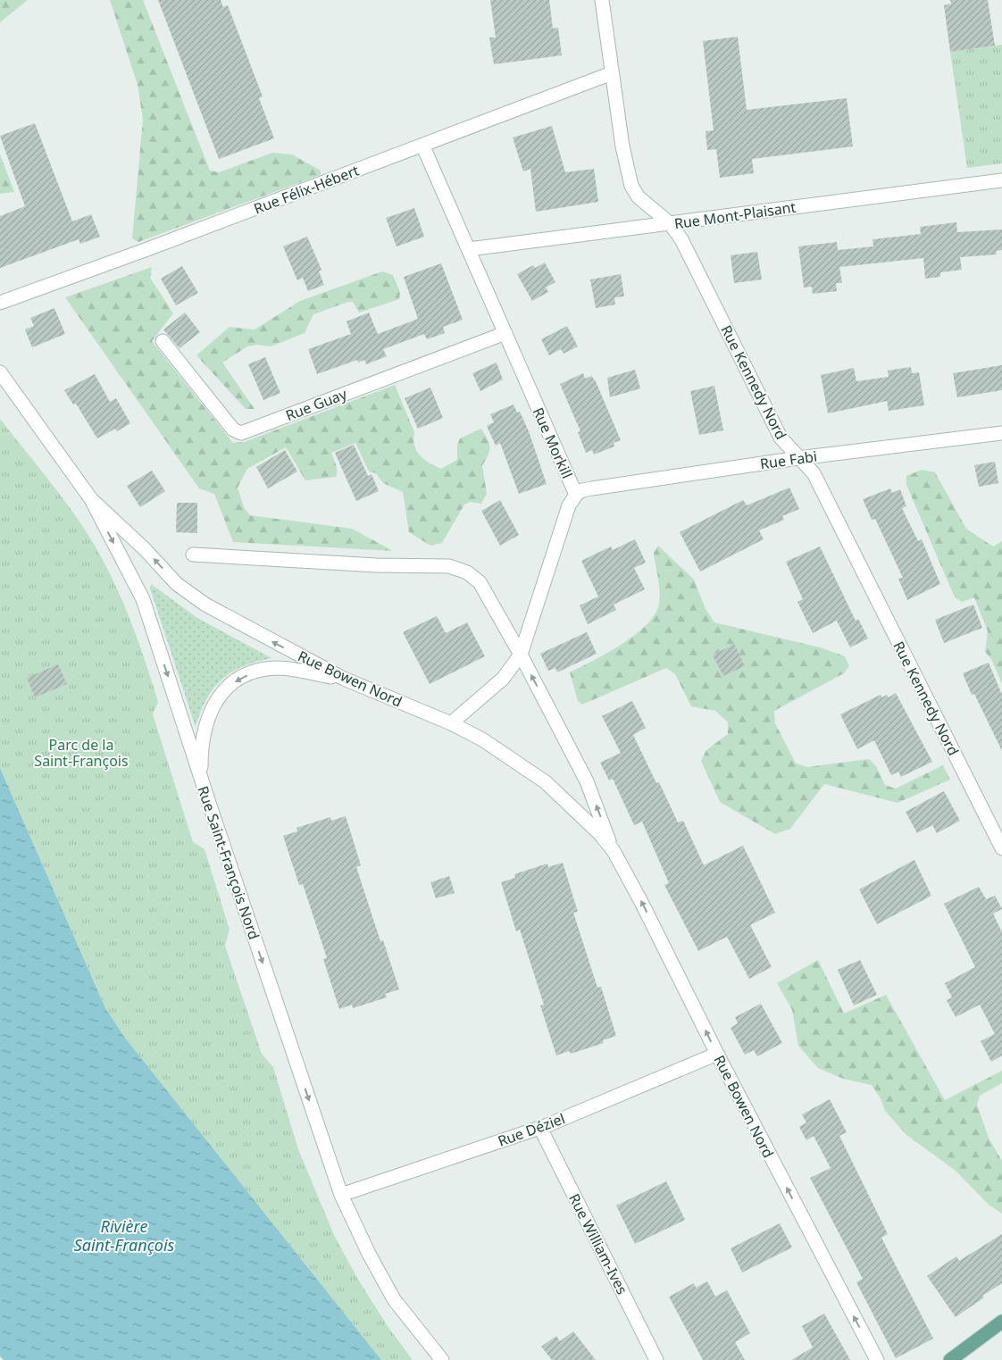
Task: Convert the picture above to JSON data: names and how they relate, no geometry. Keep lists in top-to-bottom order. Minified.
{"streets":{"street":["Rue Félix-Hébert","Rue Mont-Plaisant","Rue Kennedy Nord","Rue Guay","Rue Morkill","Rue Fabi","Rue Bowen Nord","Rue Saint-François Nord","Rue Déziel","Rue William-Ives"]},"crossings":[["Rue Félix-Hébert","Rue Kennedy Nord"],["Rue Félix-Hébert","Rue Morkill"],["Rue Mont-Plaisant","Rue Kennedy Nord"],["Rue Mont-Plaisant","Rue Morkill"],["Rue Kennedy Nord","Rue Fabi"],["Rue Guay","Rue Morkill"],["Rue Morkill","Rue Fabi"],["Rue Morkill","Rue Bowen Nord"],["Rue Bowen Nord","Rue Saint-François Nord"],["Rue Bowen Nord","Rue Déziel"],["Rue Saint-François Nord","Rue Déziel"],["Rue Déziel","Rue William-Ives"]],"one_way":["Rue Bowen Nord","Rue Saint-François Nord"],"water":["Rivière Saint-François"],"parks":["Parc de la Saint-François"]}
